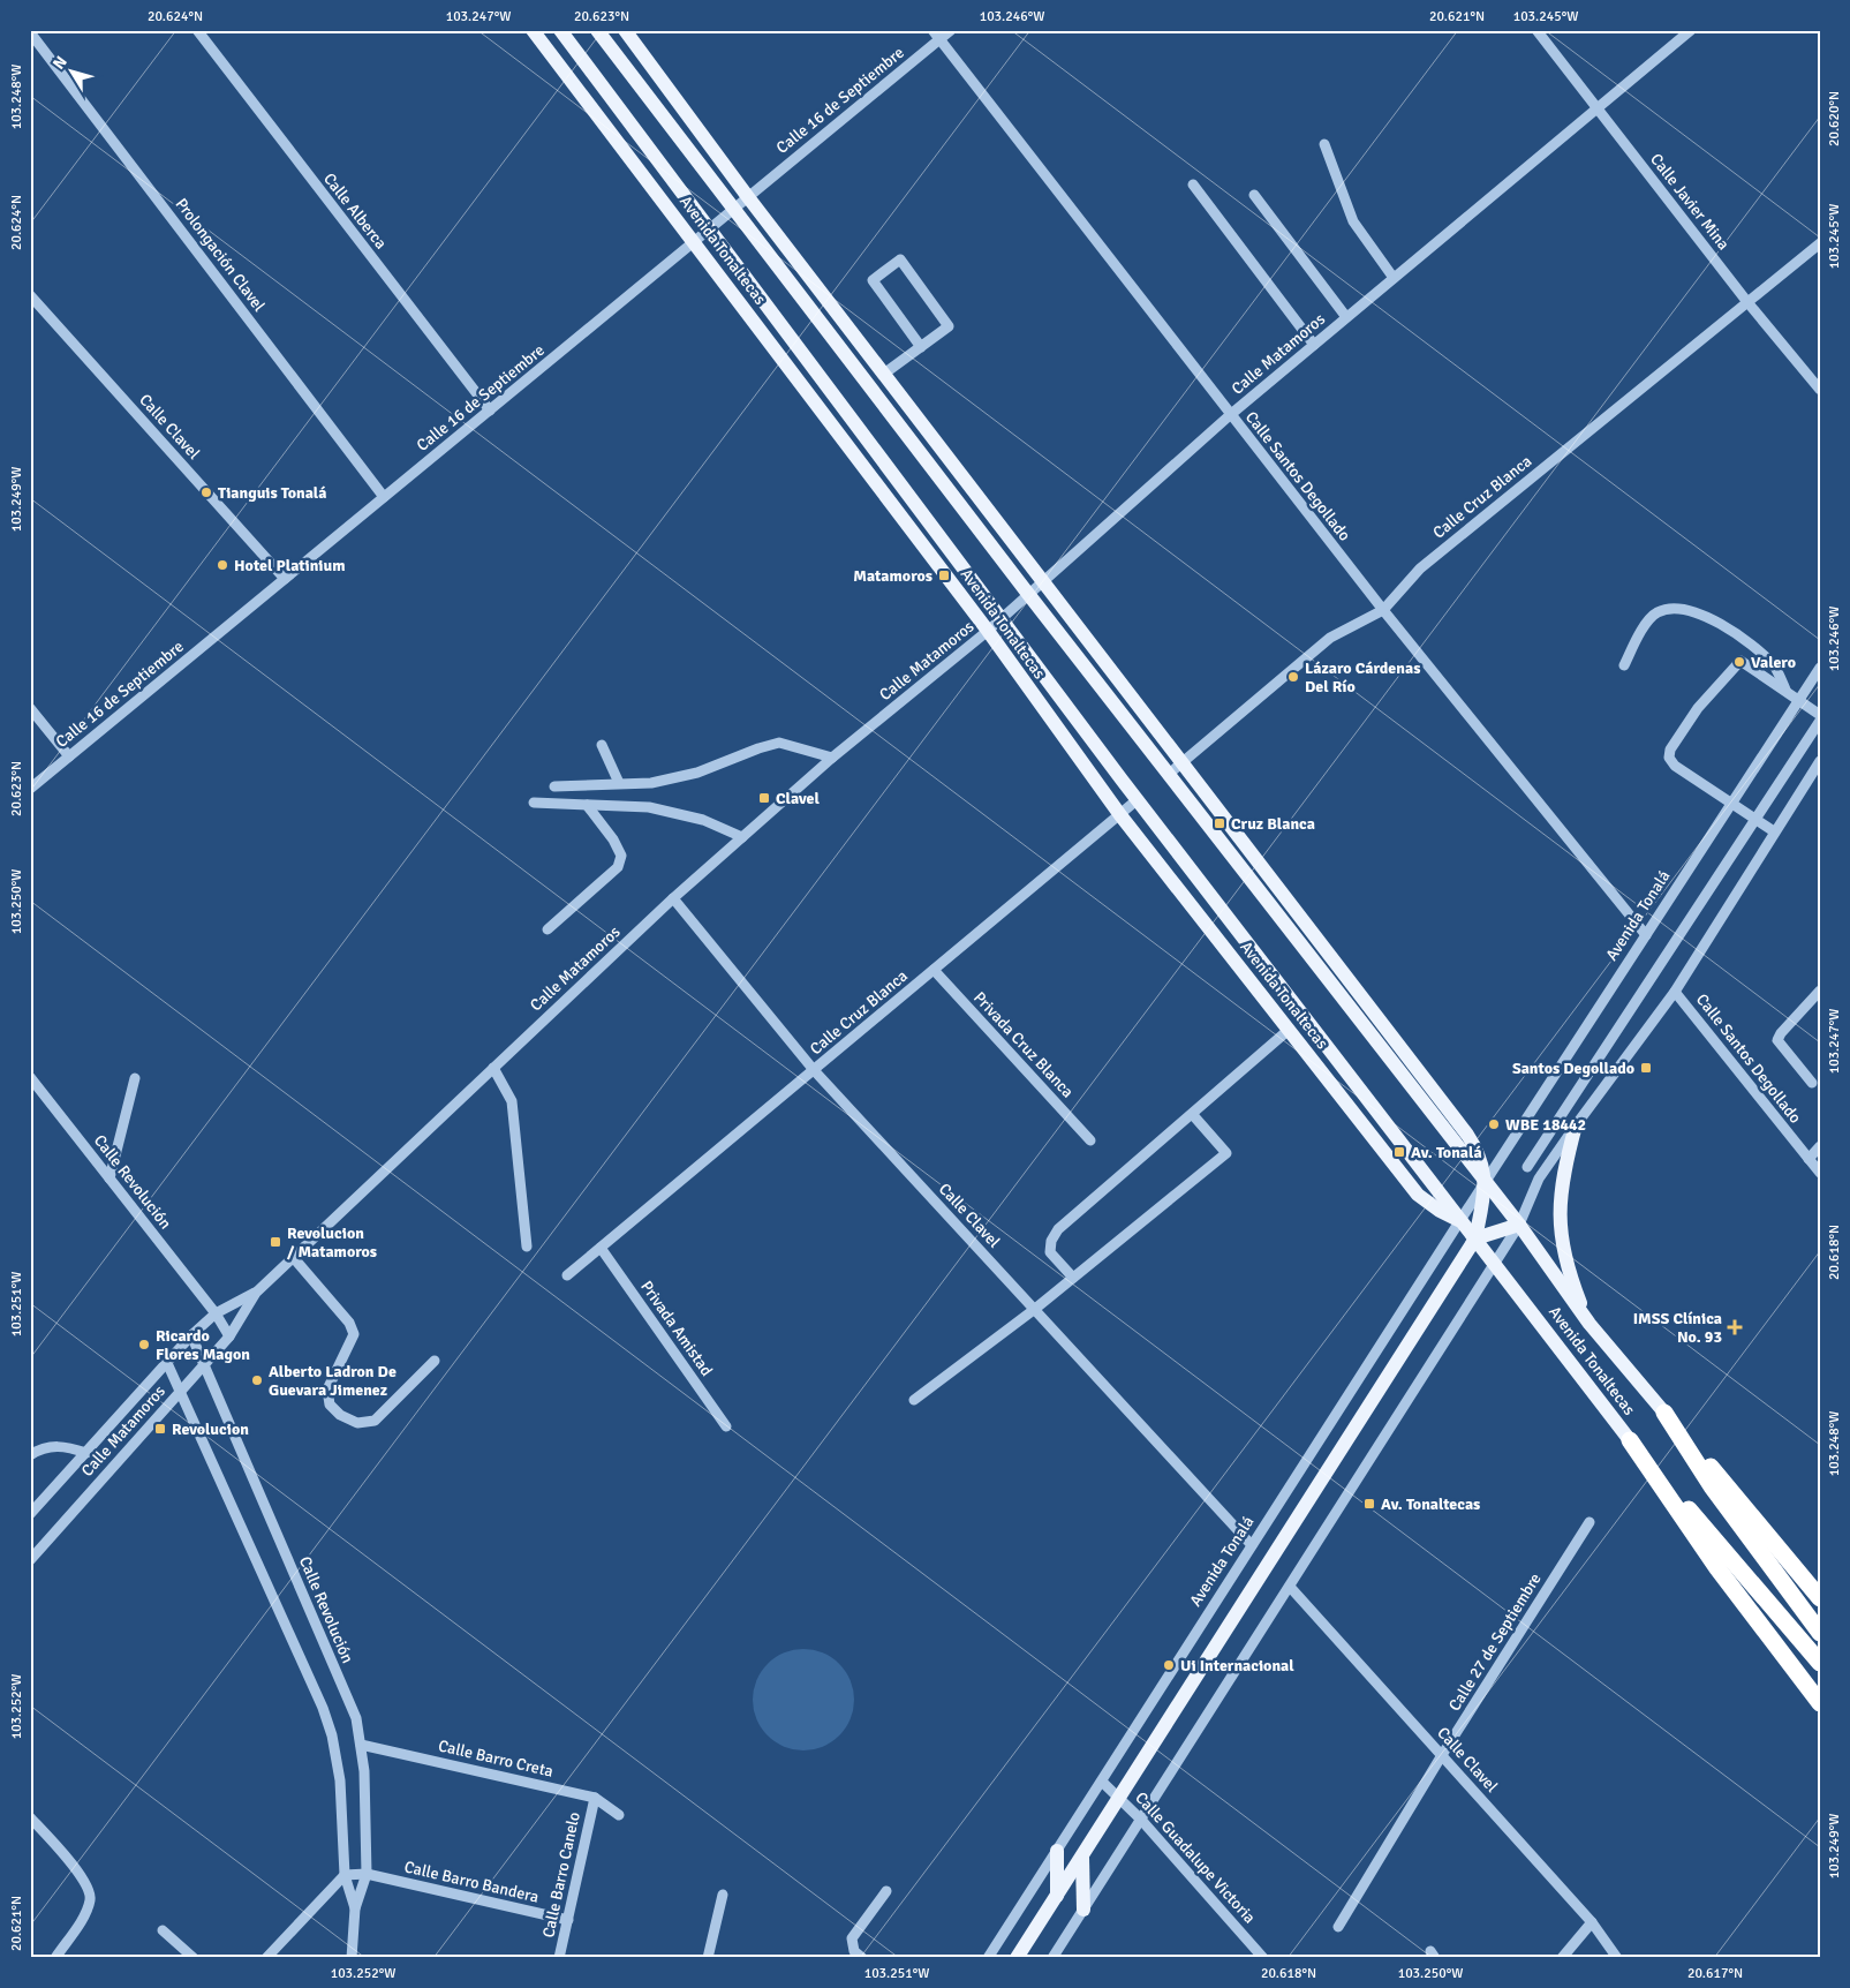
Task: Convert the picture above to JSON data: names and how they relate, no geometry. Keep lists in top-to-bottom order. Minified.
{"streets":{"main road":["Avenida Tonaltecas","Avenida Tonalá"],"street":["Calle 16 de Septiembre","Calle Javier Mina","Calle Alberca","Prolongación Clavel","Calle Matamoros","Calle Clavel","Calle Santos Degollado","Calle Cruz Blanca","Privada Cruz Blanca","Calle Revolución","Privada Amistad","Calle 27 de Septiembre","Calle Barro Creta","Calle Guadalupe Victoria","Calle Barro Canelo","Calle Barro Bandera"]},"crossings":[["Calle 16 de Septiembre","Calle Alberca"],["Calle 16 de Septiembre","Avenida Tonaltecas"],["Calle 16 de Septiembre","Prolongación Clavel"],["Calle 16 de Septiembre","Calle Clavel"],["Calle 16 de Septiembre","Calle Santos Degollado"],["Calle Javier Mina","Calle Matamoros"],["Calle Javier Mina","Calle Cruz Blanca"],["Avenida Tonaltecas","Calle Matamoros"],["Avenida Tonaltecas","Calle Cruz Blanca"],["Avenida Tonaltecas","Avenida Tonalá"],["Calle Matamoros","Calle Clavel"],["Calle Matamoros","Calle Santos Degollado"],["Calle Matamoros","Calle Revolución"],["Calle Clavel","Calle Cruz Blanca"],["Calle Clavel","Avenida Tonalá"],["Calle Clavel","Calle 27 de Septiembre"],["Calle Santos Degollado","Calle Cruz Blanca"],["Calle Santos Degollado","Avenida Tonalá"],["Calle Cruz Blanca","Privada Cruz Blanca"],["Calle Cruz Blanca","Privada Amistad"],["Avenida Tonalá","Calle Guadalupe Victoria"],["Calle Revolución","Calle Barro Creta"],["Calle Revolución","Calle Barro Bandera"],["Calle Barro Creta","Calle Barro Canelo"],["Calle Barro Canelo","Calle Barro Bandera"]],"places":{"other":["Tianguis Tonalá","Hotel Platinium","Valero","Lázaro Cárdenas Del Río","WBE 18442","Ricardo Flores Magon","Alberto Ladron De Guevara Jimenez","Ui Internacional"],"transit":["Matamoros","Clavel","Cruz Blanca","Santos Degollado","Av. Tonalá","Revolucion / Matamoros","Revolucion","Av. Tonaltecas"],"health":["IMSS Clínica No. 93"]},"north":"top left","coordinates":["20.624°N","103.247°W","20.623°N","103.246°W","20.621°N","103.245°W","103.248°W","20.620°N","103.249°W","103.250°W","20.618°N","103.251°W","103.252°W","20.617°N"]}
